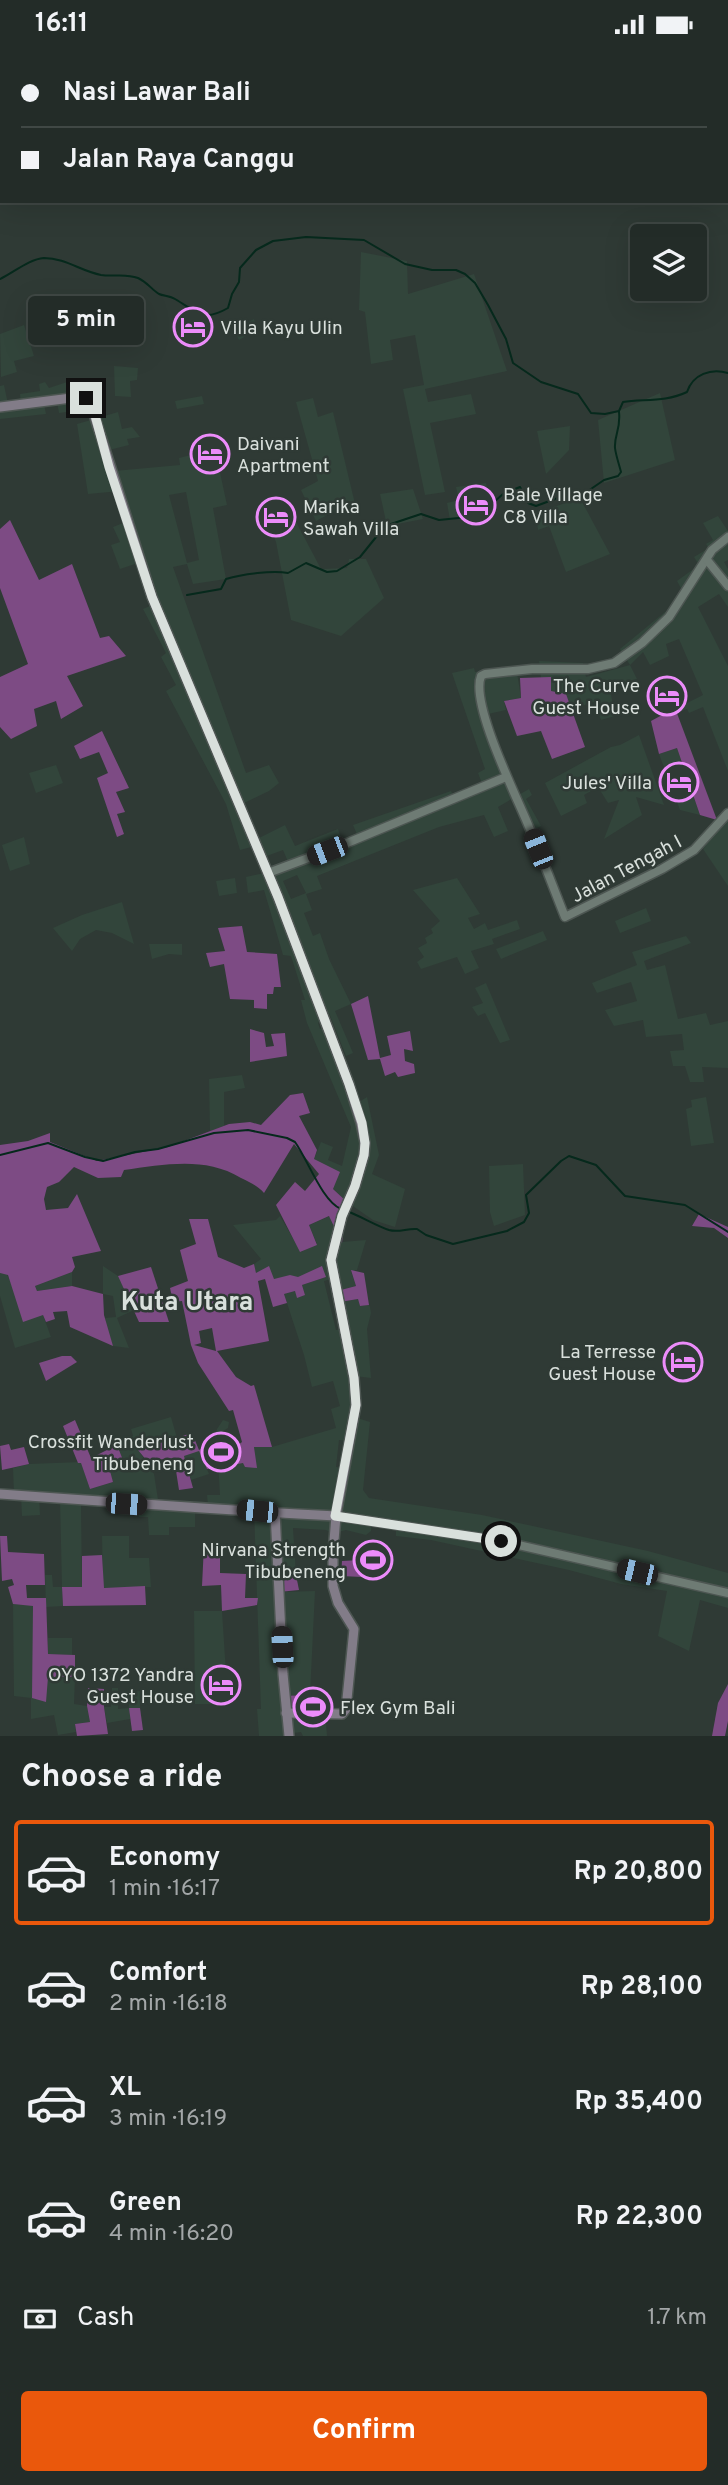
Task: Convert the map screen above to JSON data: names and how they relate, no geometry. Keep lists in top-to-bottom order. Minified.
{"streets":{"street":["Jalan Tengah I"]},"districts":["Kuta Utara"],"places":{"hotel":["Villa Kayu Ulin","Daivani Apartment","Bale Village C8 Villa","Marika Sawah Villa","The Curve Guest House","Jules' Villa","La Terresse Guest House","OYO 1372 Yandra Guest House"],"sports":["Crossfit Wanderlust Tibubeneng","Nirvana Strength Tibubeneng","Flex Gym Bali"]},"page":{"status":"16:11","banner":["Nasi Lawar Bali","Jalan Raya Canggu"],"bubble":"5 min","heading":"Choose a ride","list":[{"name":"Economy","note":"1 min · 16:17","value":"Rp 20,800"},{"name":"Comfort","note":"2 min · 16:18","value":"Rp 28,100"},{"name":"XL","note":"3 min · 16:19","value":"Rp 35,400"},{"name":"Green","note":"4 min · 16:20","value":"Rp 22,300"}],"pay":["Cash","1.7 km"],"buttons":"Confirm"}}
